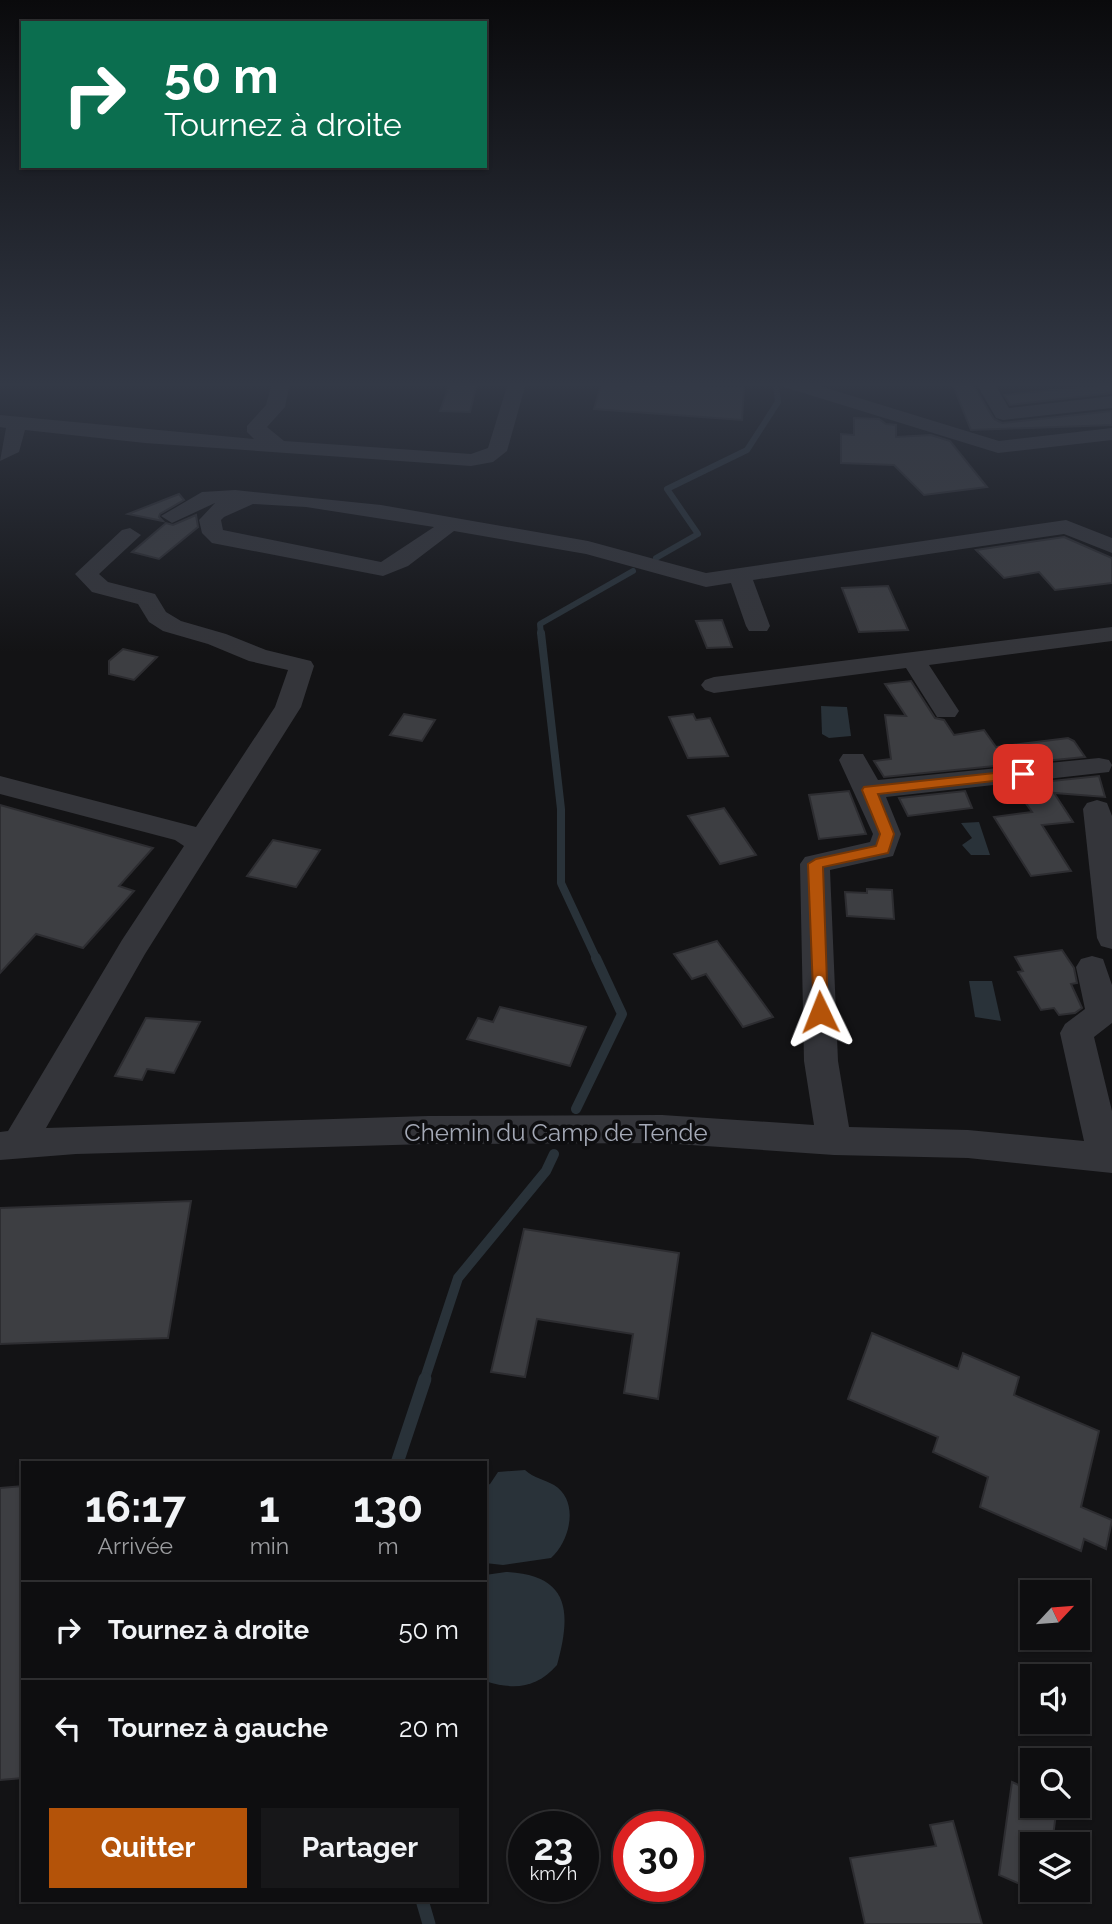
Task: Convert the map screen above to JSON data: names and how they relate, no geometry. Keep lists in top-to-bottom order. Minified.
{"streets":{"street":["Chemin du Camp de Tende"]},"north":"top right","page":{"turn":["50 m","Tournez à droite"],"eta":["16:17","Arrivée","1","min","130","m"],"list":[{"name":"Tournez à droite","value":"50 m"},{"name":"Tournez à gauche","value":"20 m"}],"buttons":["Quitter","Partager"],"speed":"23 km/h","limit":"30"}}
